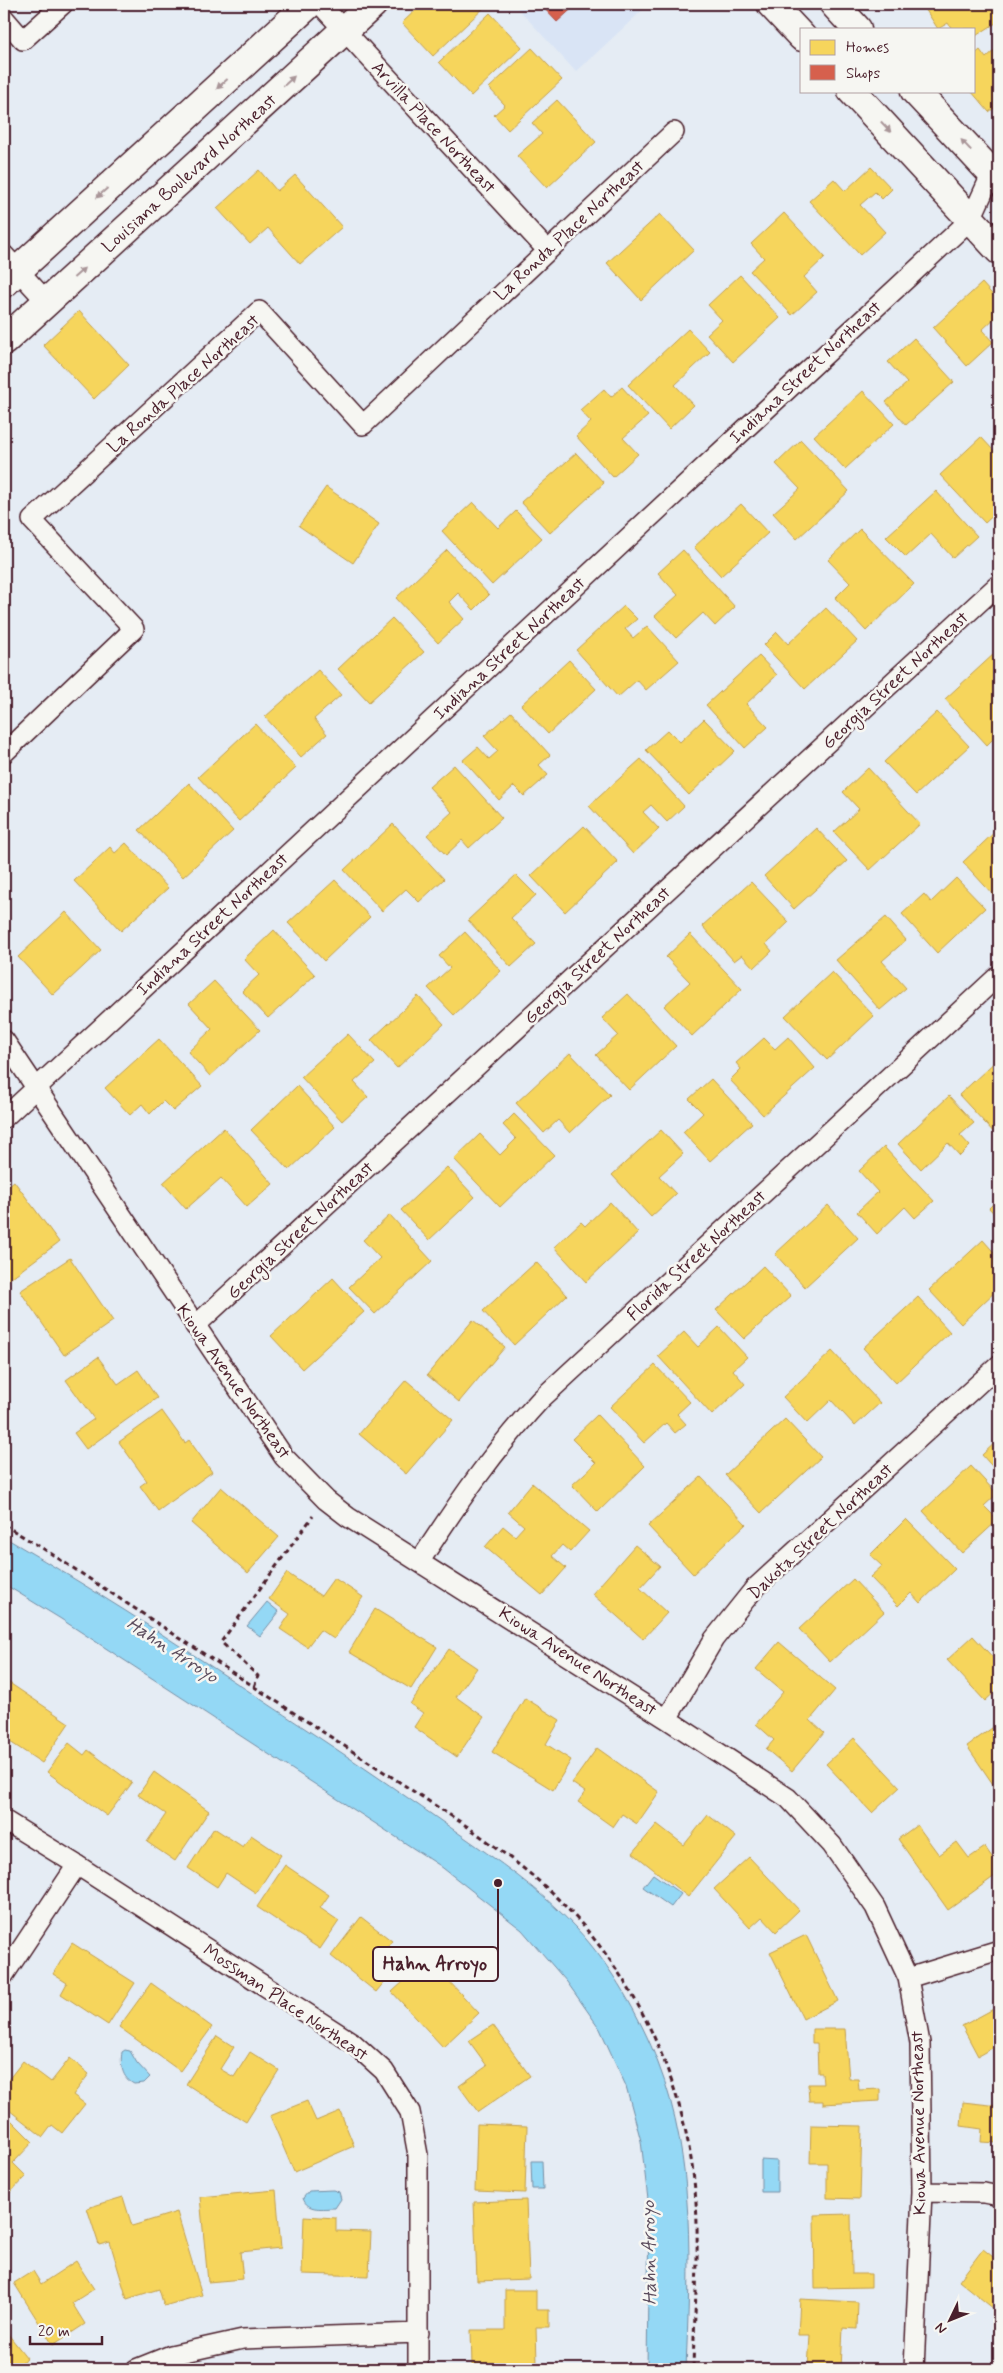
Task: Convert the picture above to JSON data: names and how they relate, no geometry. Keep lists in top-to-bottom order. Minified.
{"streets":{"main road":["Louisiana Boulevard Northeast"],"street":["Arvilla Place Northeast","La Ronda Place Northeast","Indiana Street Northeast","Georgia Street Northeast","Florida Street Northeast","Kiowa Avenue Northeast","Dakota Street Northeast","Mossman Place Northeast"]},"crossings":[["Arvilla Place Northeast","Louisiana Boulevard Northeast"],["Arvilla Place Northeast","La Ronda Place Northeast"],["Indiana Street Northeast","Kiowa Avenue Northeast"],["Georgia Street Northeast","Kiowa Avenue Northeast"],["Florida Street Northeast","Kiowa Avenue Northeast"],["Kiowa Avenue Northeast","Dakota Street Northeast"]],"water":["Hahn Arroyo"],"places":["Hahn Arroyo"],"legend":["Homes","Shops"],"scale_bar":"20 m","north":"bottom left"}
